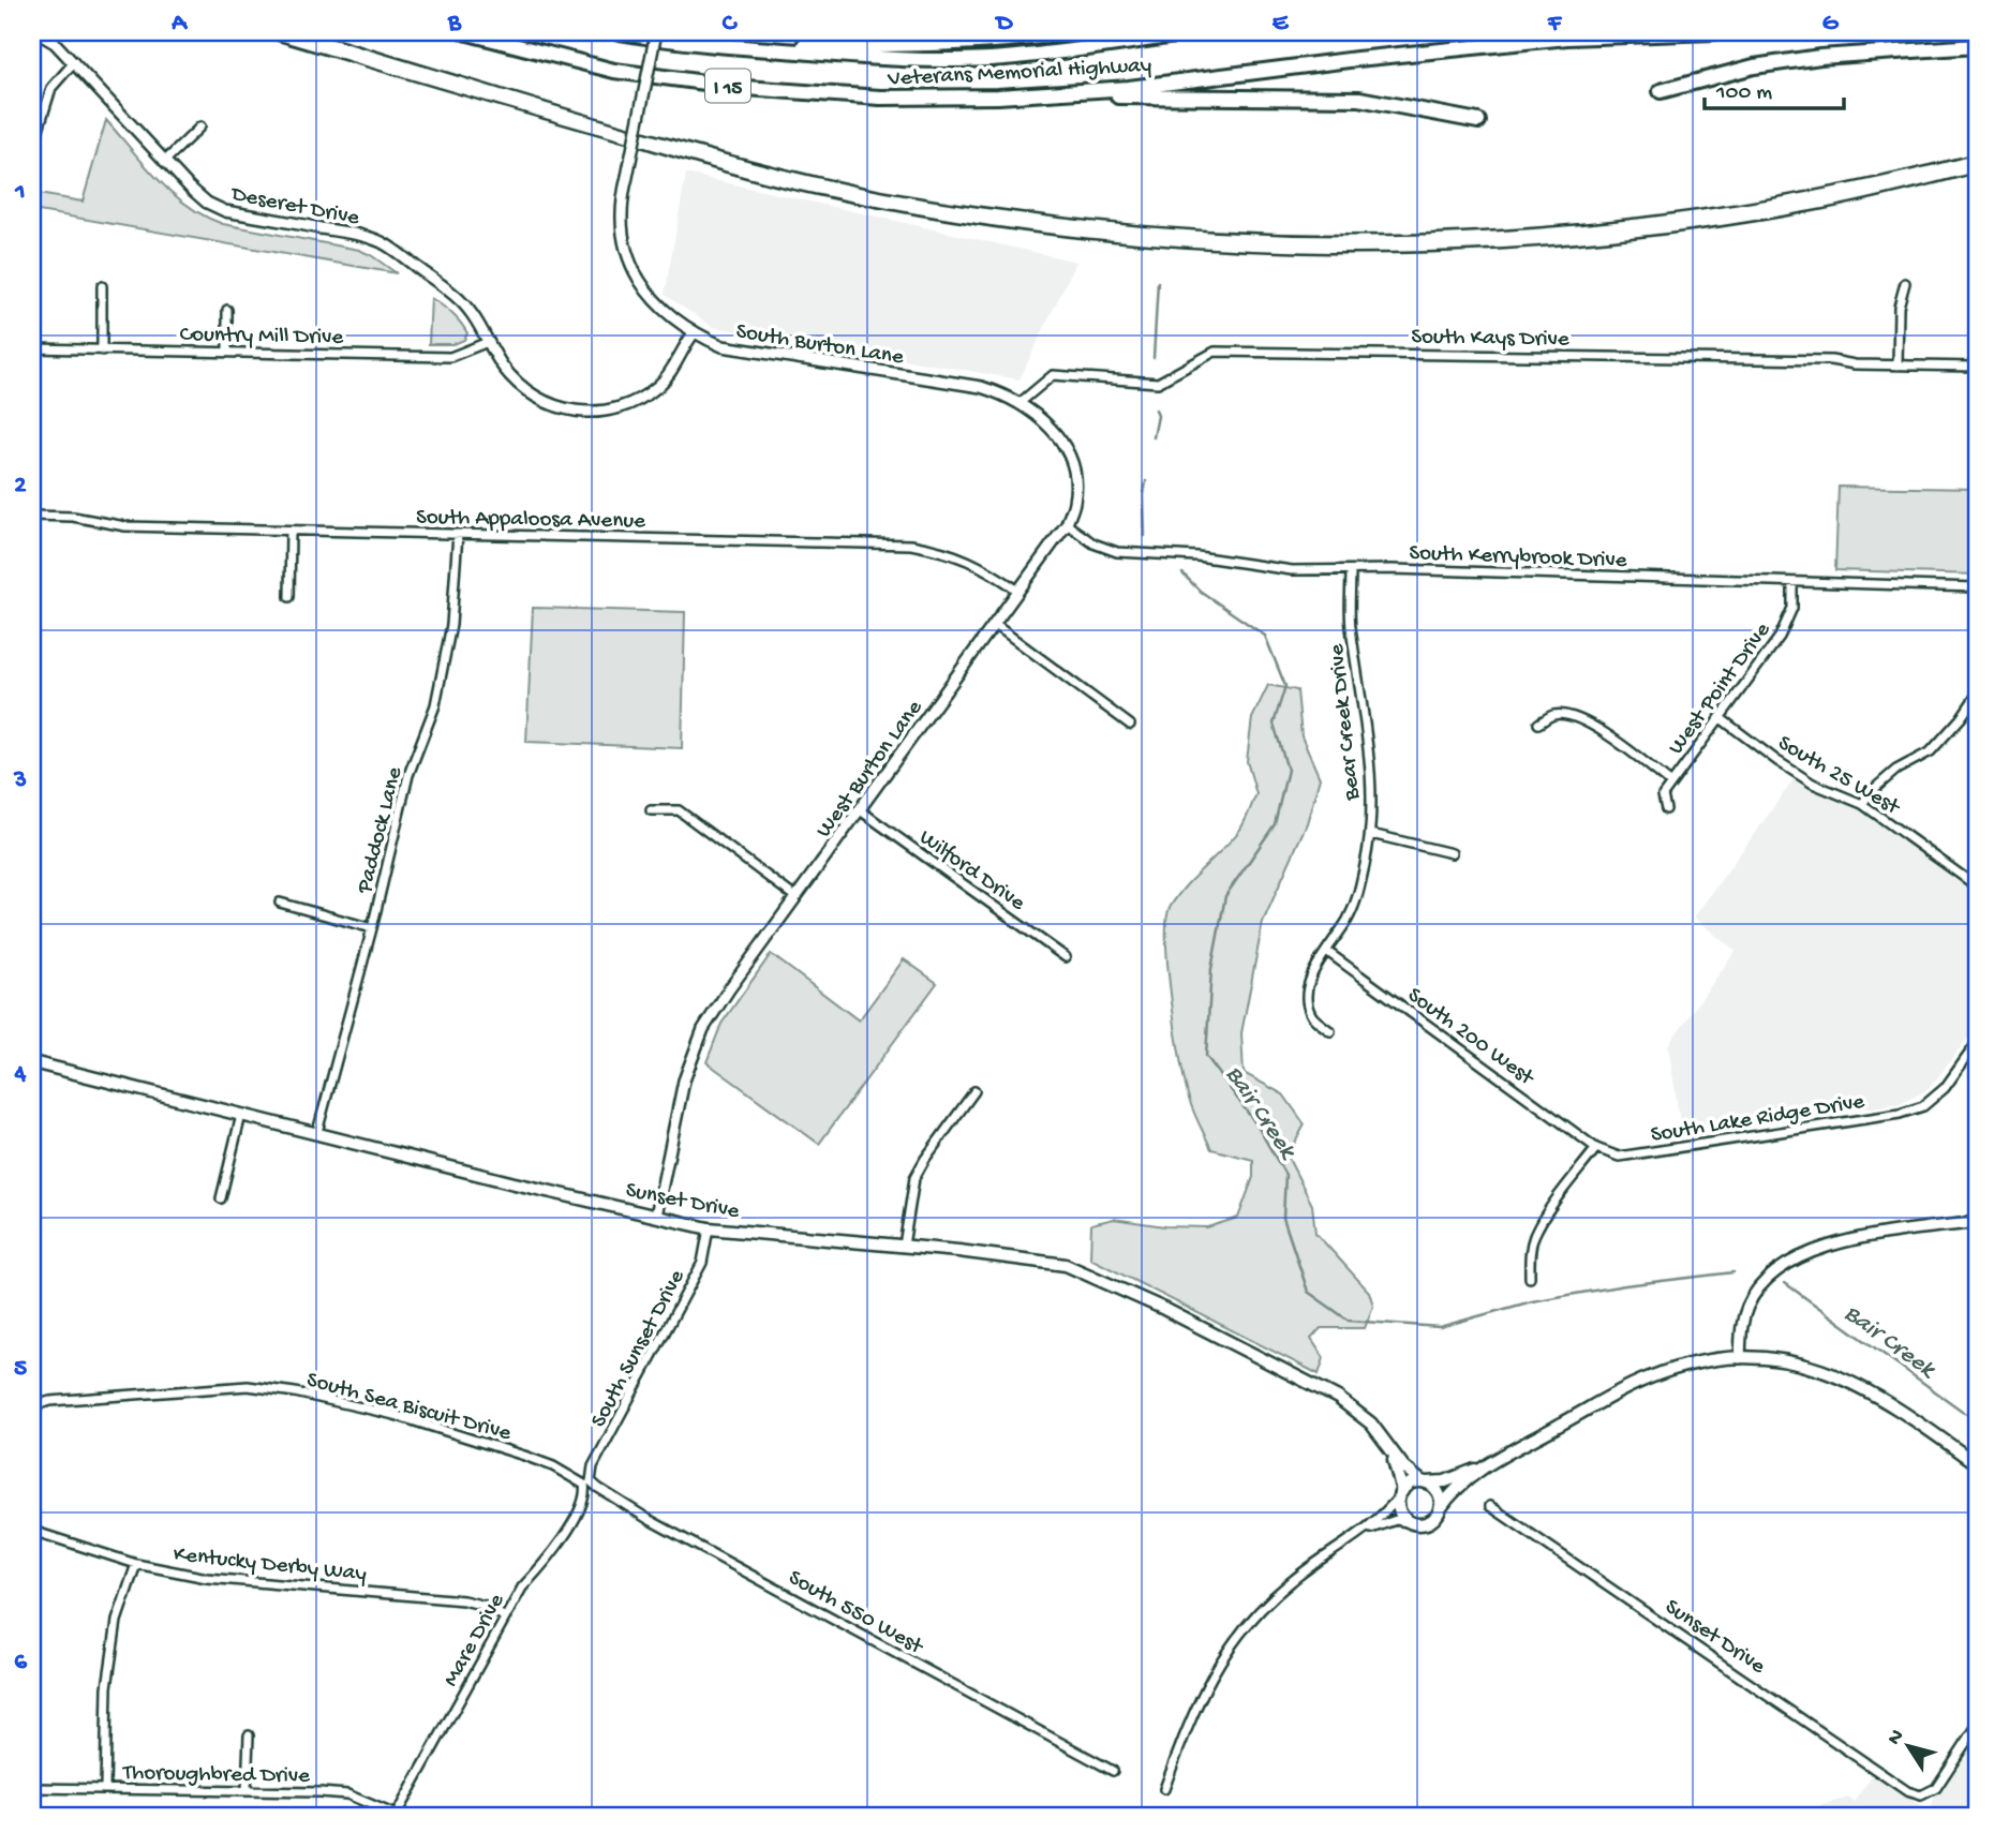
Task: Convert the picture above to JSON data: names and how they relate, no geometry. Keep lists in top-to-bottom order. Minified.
{"streets":{"highway":["Veterans Memorial Highway","I 15"],"main road":["Sunset Drive"],"street":["Deseret Drive","Country Mill Drive","South Kays Drive","South Burton Lane","South Appaloosa Avenue","South Kerrybrook Drive","West Point Drive","Bear Creek Drive","West Burton Lane","South 25 West","Paddock Lane","Wilford Drive","South 200 West","South Lake Ridge Drive","South Sunset Drive","South Sea Biscuit Drive","Kentucky Derby Way","South 550 West","Mare Drive","Thoroughbred Drive"]},"crossings":[["Deseret Drive","Country Mill Drive"],["Deseret Drive","South Burton Lane"],["South Kays Drive","West Burton Lane"],["South Burton Lane","West Burton Lane"],["South Appaloosa Avenue","West Burton Lane"],["South Appaloosa Avenue","Paddock Lane"],["South Kerrybrook Drive","West Point Drive"],["South Kerrybrook Drive","Bear Creek Drive"],["South Kerrybrook Drive","West Burton Lane"],["West Point Drive","South 25 West"],["Bear Creek Drive","South 200 West"],["West Burton Lane","Wilford Drive"],["West Burton Lane","Sunset Drive"],["Paddock Lane","Sunset Drive"],["South 200 West","South Lake Ridge Drive"],["Sunset Drive","South Sunset Drive"],["South Sunset Drive","South Sea Biscuit Drive"],["South Sunset Drive","South 550 West"],["South Sunset Drive","Mare Drive"],["South Sea Biscuit Drive","South 550 West"],["South Sea Biscuit Drive","Mare Drive"],["Kentucky Derby Way","Mare Drive"],["South 550 West","Mare Drive"],["Mare Drive","Thoroughbred Drive"]],"water":["Bair Creek"],"scale_bar":"100 m","north":"top left","grid":{"columns":["A","B","C","D","E","F","G"],"rows":["1","2","3","4","5","6"]}}
